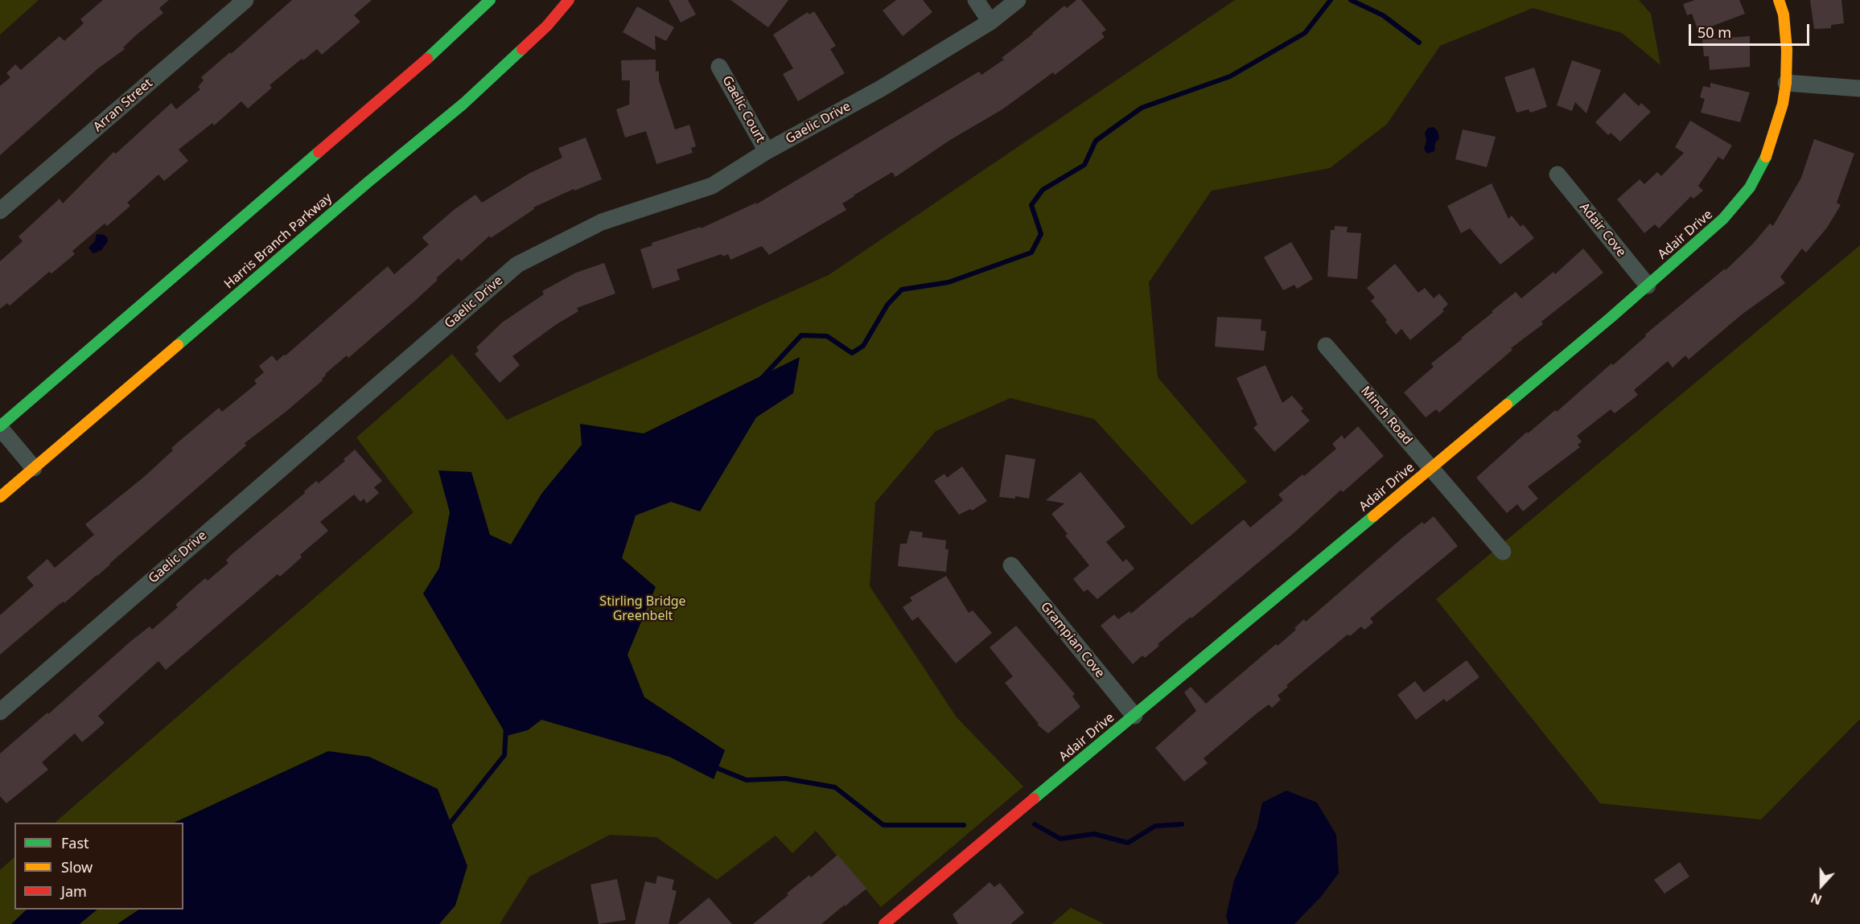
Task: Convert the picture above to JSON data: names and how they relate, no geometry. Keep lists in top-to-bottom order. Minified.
{"streets":{"main road":["Adair Drive","Harris Branch Parkway"],"street":["Arran Street","Gaelic Court","Gaelic Drive","Adair Cove","Minch Road","Grampian Cove"]},"crossings":[["Gaelic Court","Gaelic Drive"],["Adair Cove","Adair Drive"],["Adair Drive","Minch Road"],["Adair Drive","Grampian Cove"]],"parks":["Stirling Bridge Greenbelt"],"legend":["Fast","Slow","Jam"],"scale_bar":"50 m","north":"bottom"}
